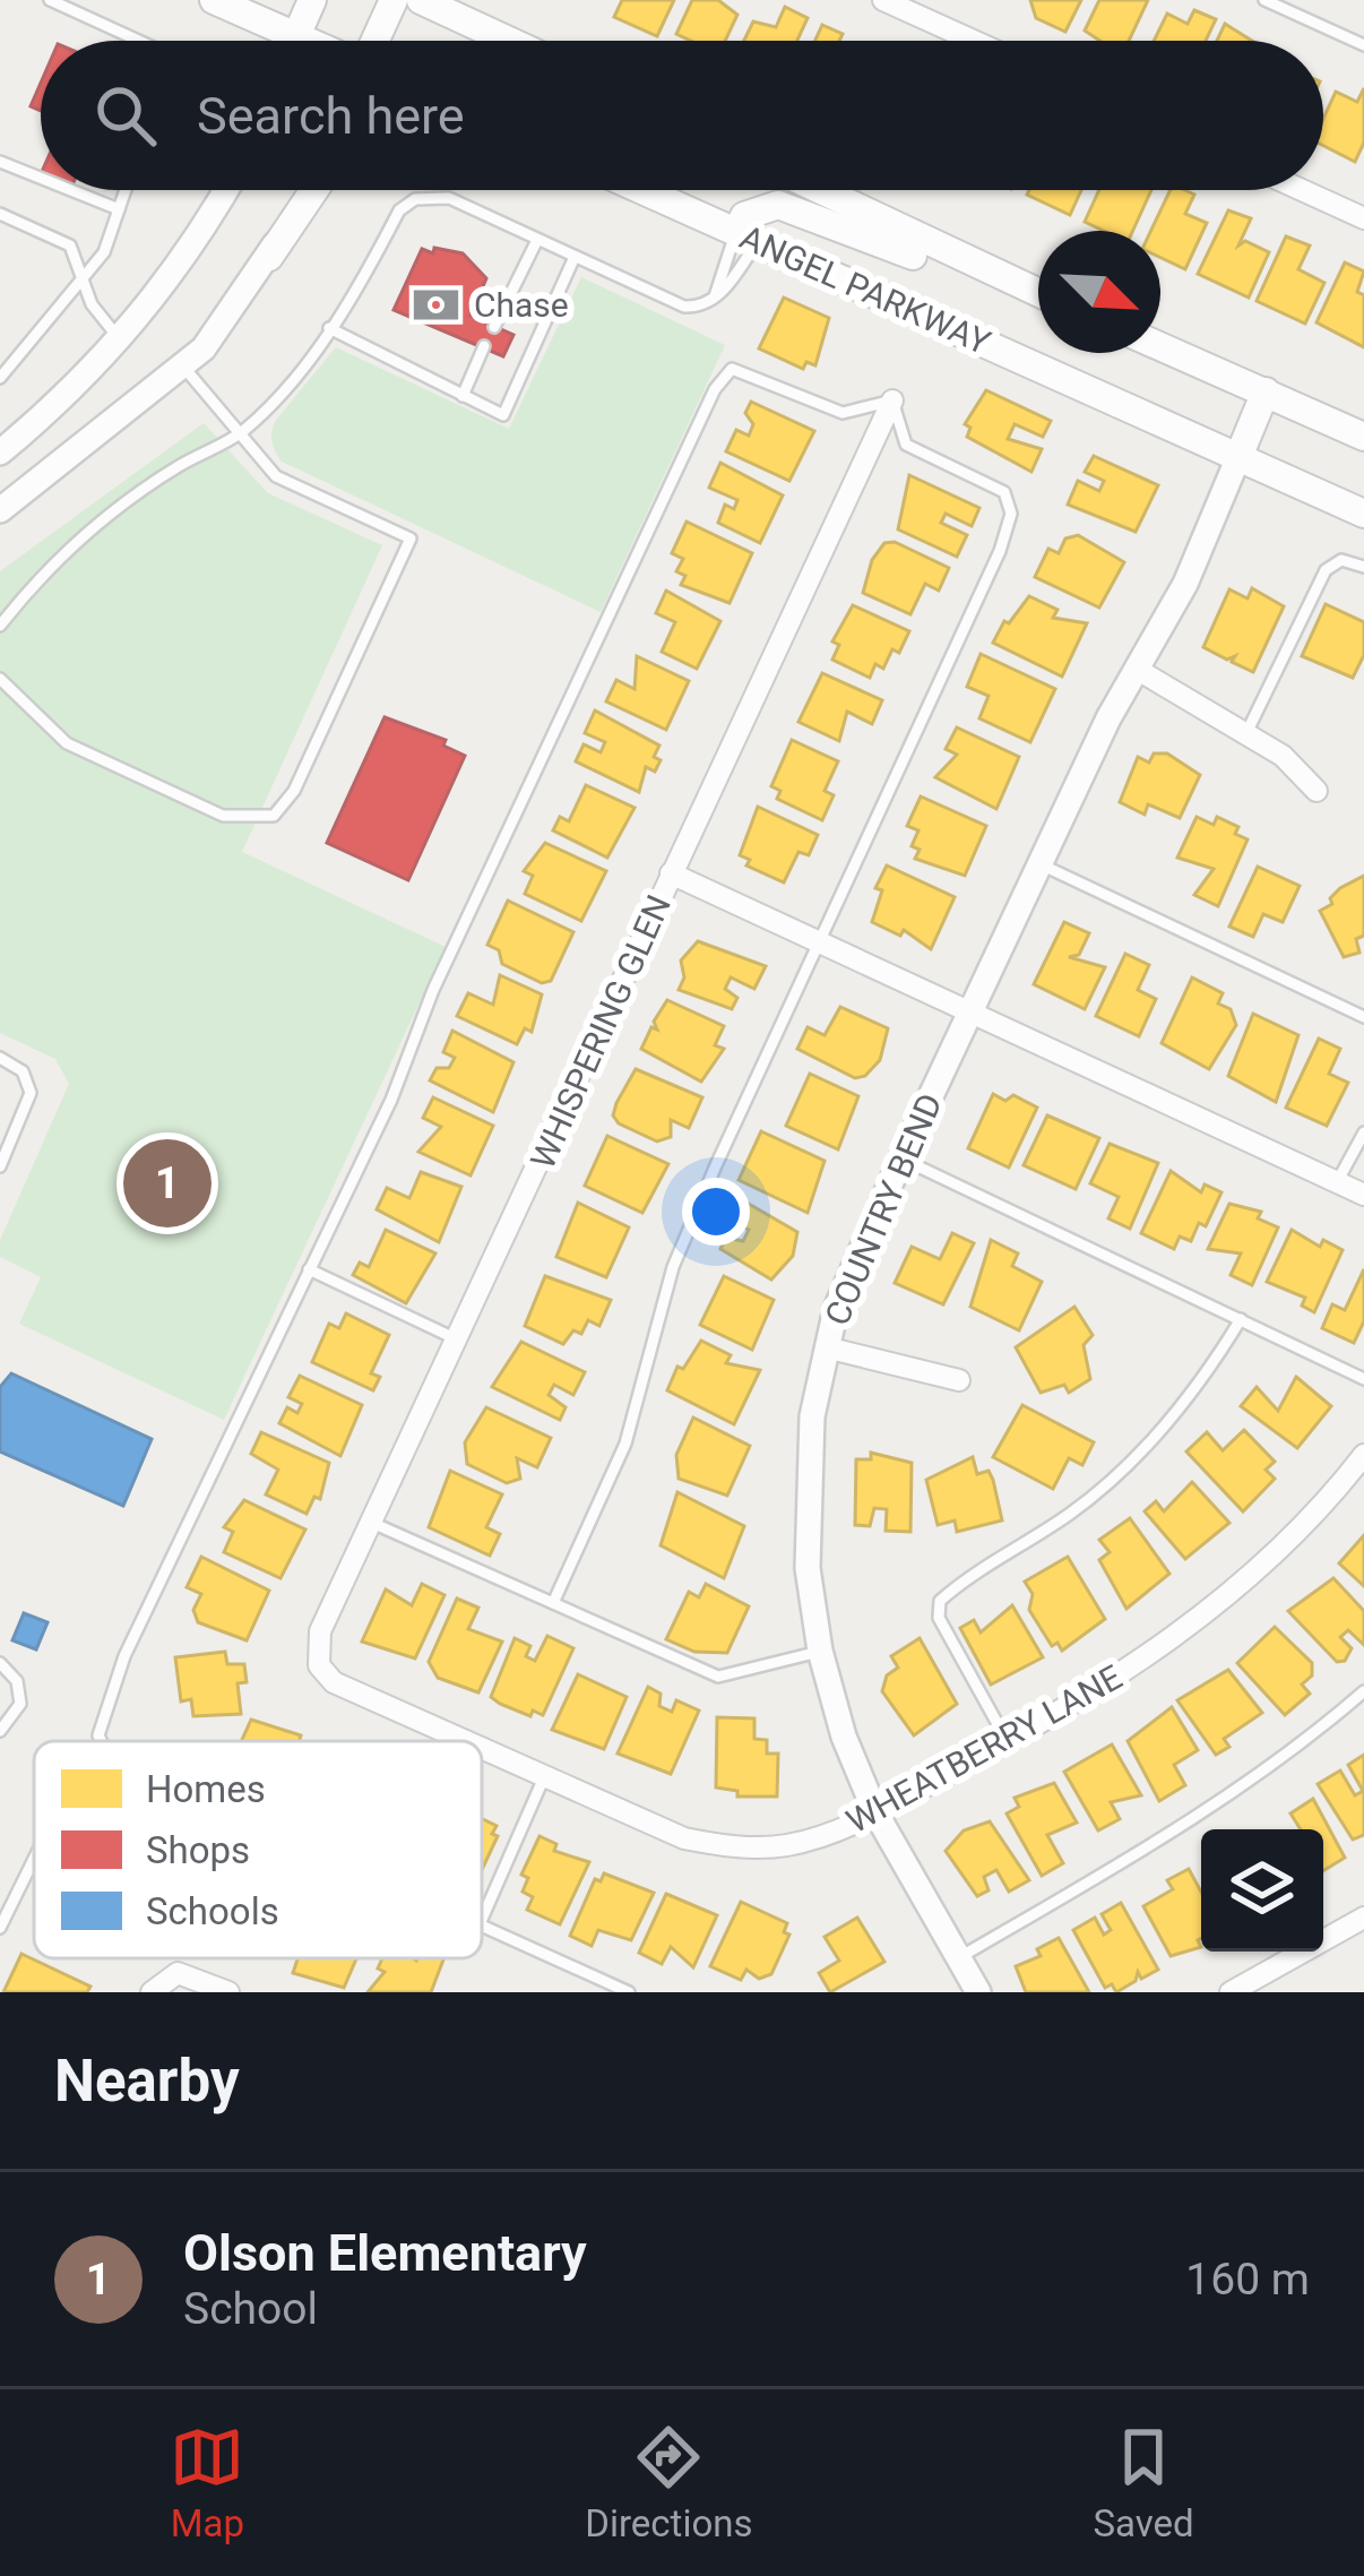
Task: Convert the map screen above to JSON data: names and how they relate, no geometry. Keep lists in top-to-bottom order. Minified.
{"streets":{"main road":["ANGEL PARKWAY"],"street":["WHISPERING GLEN","COUNTRY BEND","WHEATBERRY LANE"]},"crossings":[["ANGEL PARKWAY","COUNTRY BEND"],["WHISPERING GLEN","WHEATBERRY LANE"],["COUNTRY BEND","WHEATBERRY LANE"]],"places":{"bank":["Chase"]},"legend":["Homes","Shops","Schools"],"north":"bottom right","page":{"search":"Search here","pins":"1","heading":"Nearby","list":[{"mark":"1","name":"Olson Elementary","note":"School","value":"160 m"}],"nav":["Map","Directions","Saved"]}}
